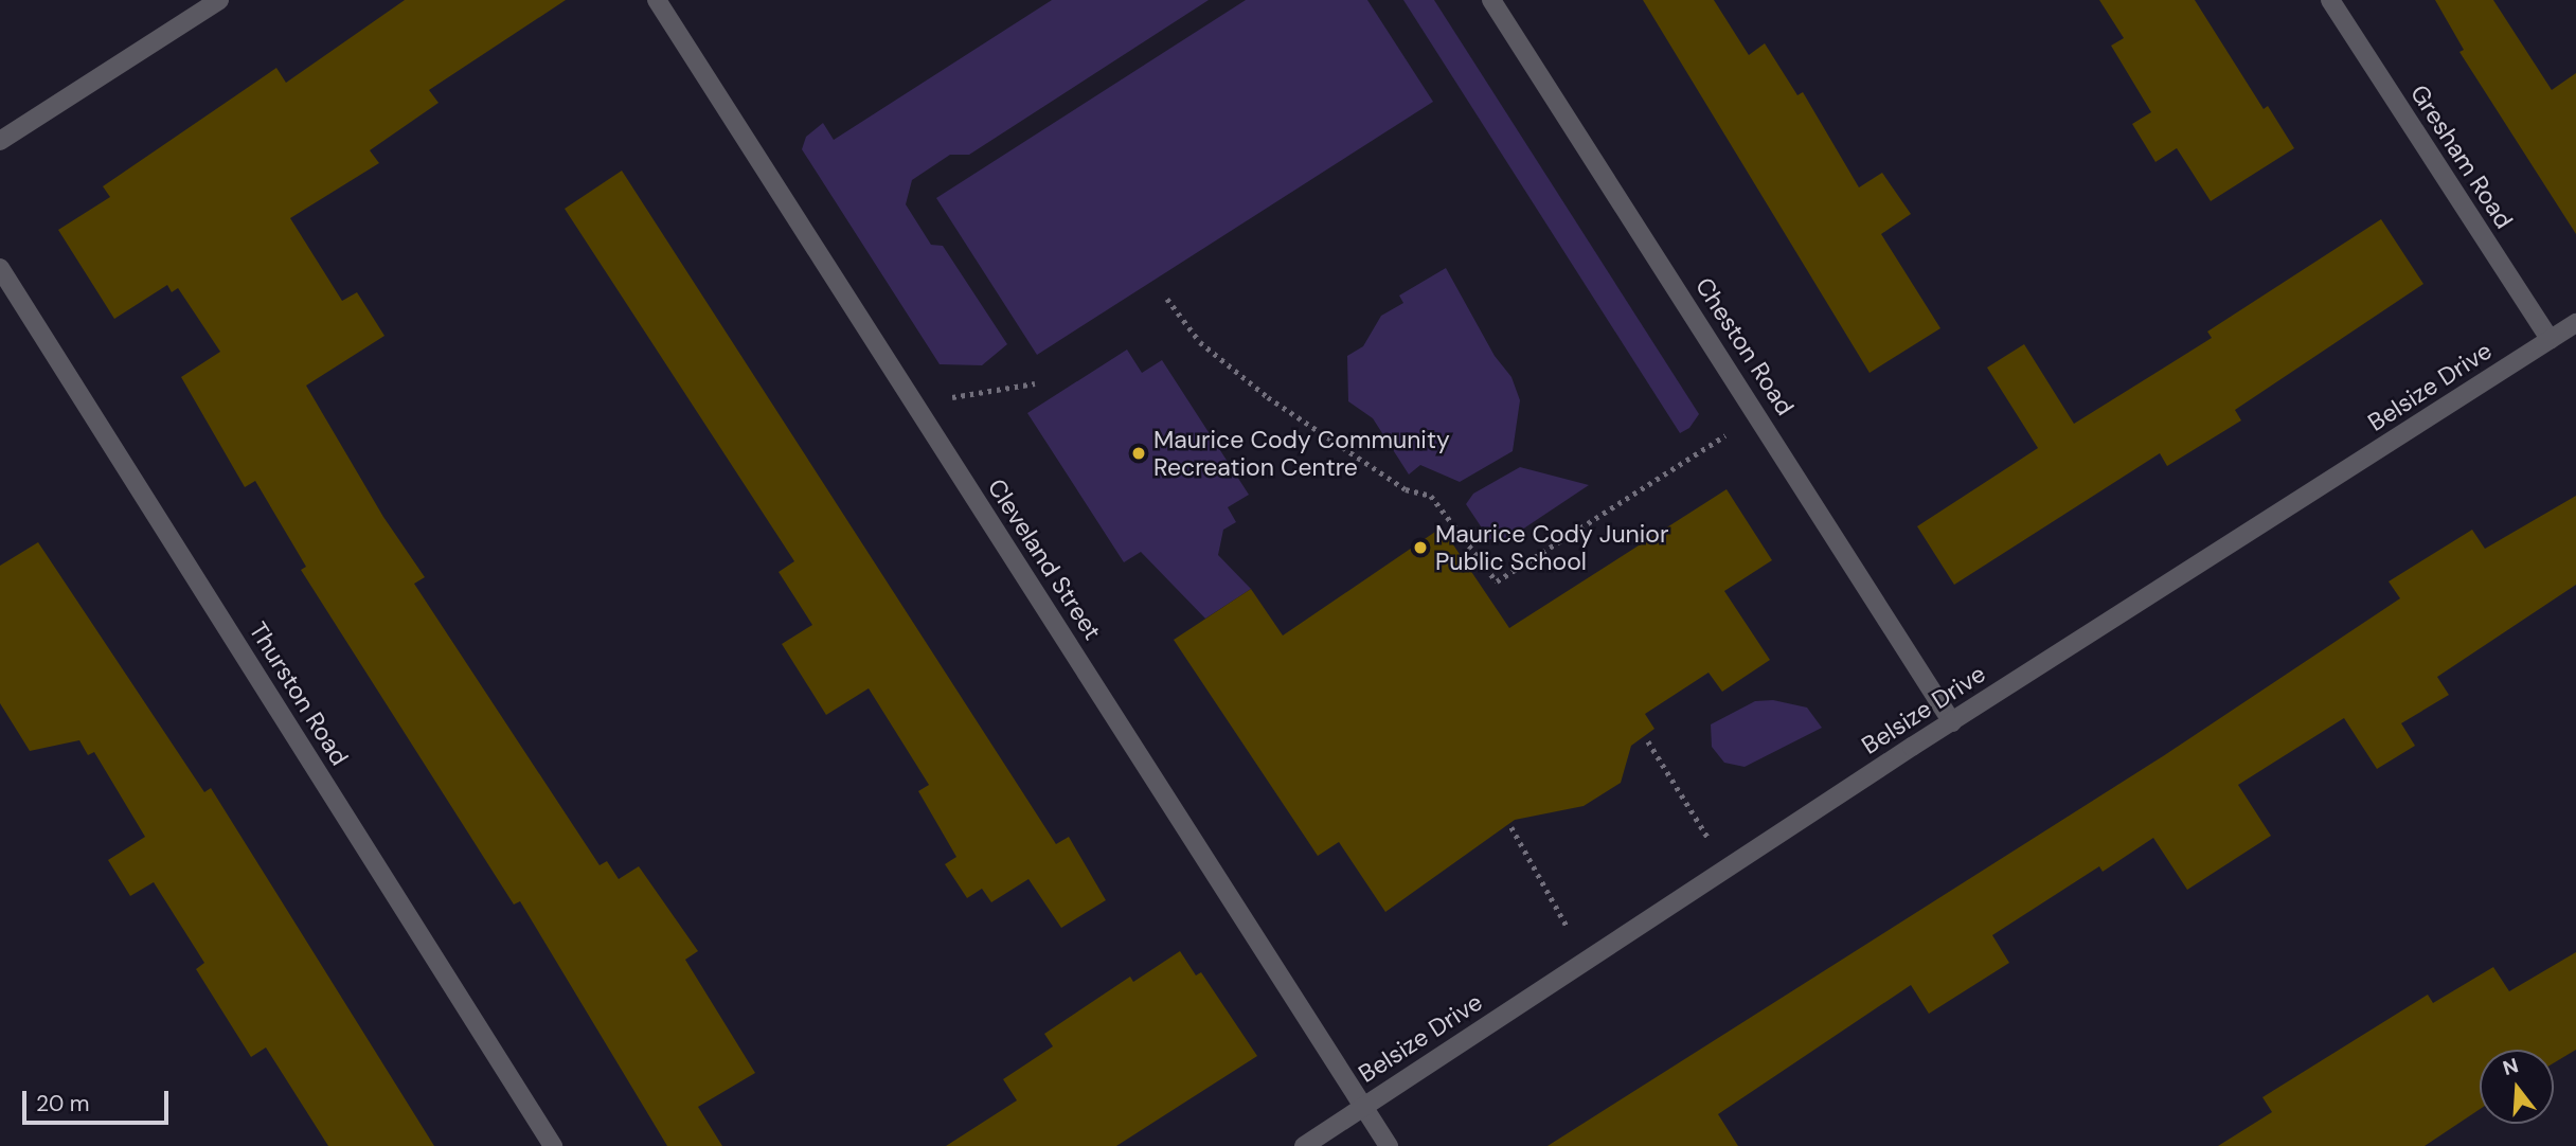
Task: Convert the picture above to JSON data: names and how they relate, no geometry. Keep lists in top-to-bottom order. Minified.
{"streets":{"street":["Gresham Road","Cheston Road","Belsize Drive","Cleveland Street","Thurston Road"]},"crossings":[["Gresham Road","Belsize Drive"],["Cheston Road","Belsize Drive"],["Belsize Drive","Cleveland Street"]],"places":["Maurice Cody Community Recreation Centre","Maurice Cody Junior Public School"],"scale_bar":"20 m","north":"top"}
